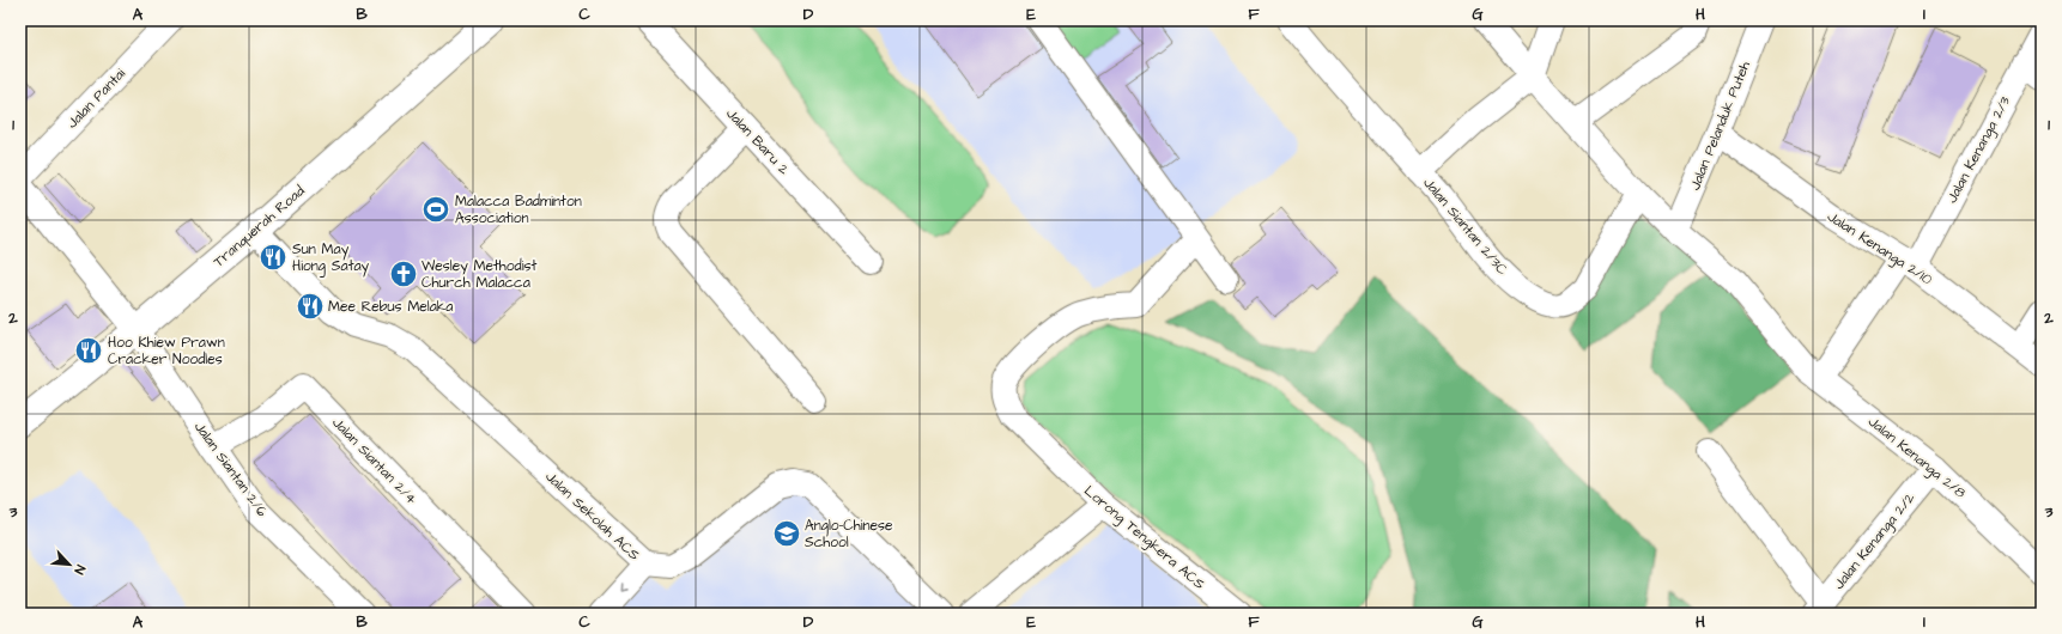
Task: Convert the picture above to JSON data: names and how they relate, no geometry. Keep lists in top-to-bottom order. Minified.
{"streets":{"main road":["Tranquerah Road"],"street":["Jalan Pantai","Jalan Pelanduk Puteh","Jalan Baru 2","Jalan Kenanga 2/3","Jalan Siantan 2/3C","Jalan Kenanga 2/10","Jalan Kenanga 2/8","Jalan Siantan 2/4","Jalan Siantan 2/6","Jalan Sekolah ACS","Lorong Tengkera ACS","Jalan Kenanga 2/2"]},"crossings":[["Jalan Pelanduk Puteh","Jalan Kenanga 2/10"],["Jalan Pelanduk Puteh","Jalan Kenanga 2/8"],["Jalan Kenanga 2/3","Jalan Kenanga 2/10"],["Jalan Kenanga 2/3","Jalan Kenanga 2/8"],["Tranquerah Road","Jalan Siantan 2/6"],["Tranquerah Road","Jalan Sekolah ACS"],["Jalan Siantan 2/3C","Jalan Kenanga 2/8"],["Jalan Kenanga 2/8","Jalan Kenanga 2/2"],["Jalan Siantan 2/4","Jalan Siantan 2/6"]],"places":{"sports":["Malacca Badminton Association"],"restaurant":["Sun May Hiong Satay","Mee Rebus Melaka","Hoo Khiew Prawn Cracker Noodles"],"church":["Wesley Methodist Church Malacca"],"school or university":["Anglo-Chinese School"]},"north":"bottom right","grid":{"columns":["A","B","C","D","E","F","G","H","I"],"rows":["1","2","3"]}}
